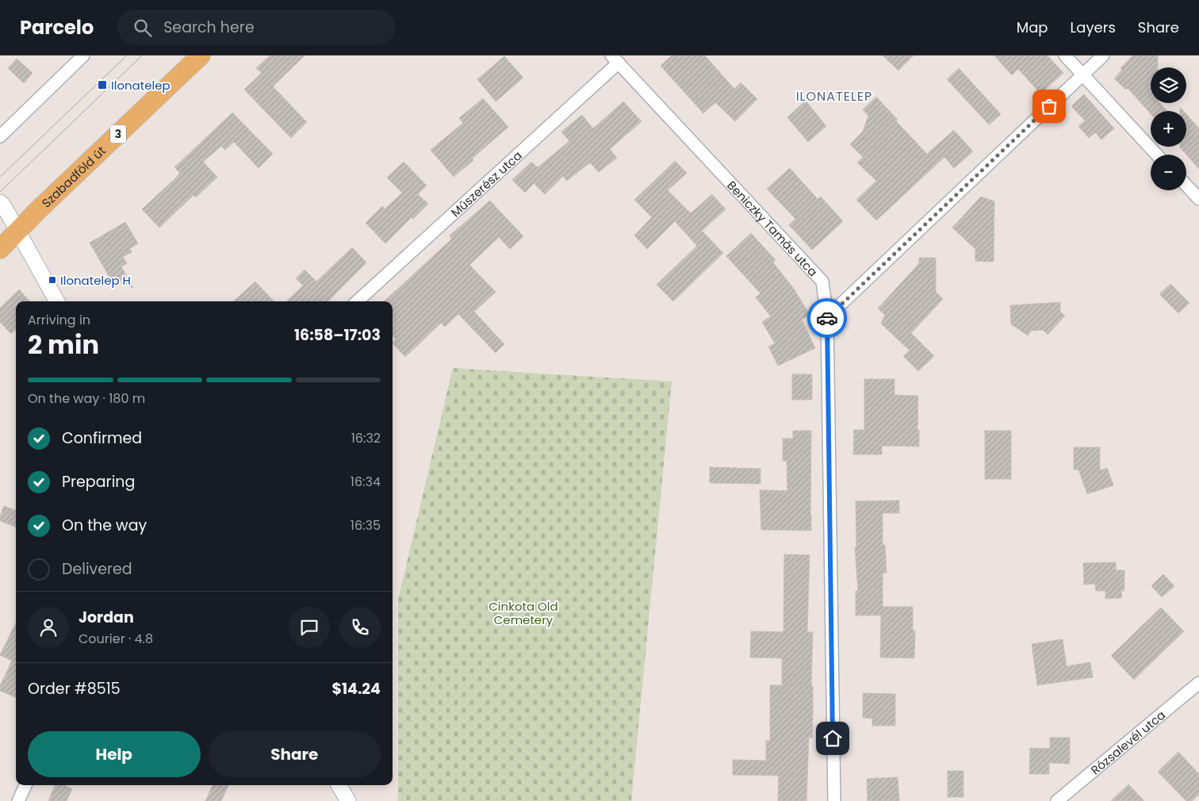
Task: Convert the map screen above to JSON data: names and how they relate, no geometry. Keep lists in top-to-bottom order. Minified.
{"streets":{"main road":["3","Szabadföld út"],"street":["Műszerész utca","Beniczky Tamás utca","Rózsalevél utca"]},"crossings":[["Műszerész utca","Beniczky Tamás utca"]],"districts":["ILONATELEP"],"parks":["Cinkota Old Cemetery"],"places":{"transit":["Ilonatelep","Ilonatelep H"]},"page":{"header":"Parcelo","search":"Search here","nav":["Map","Layers","Share"],"map_buttons":["+","−"],"heading":["2 min","Arriving in","16:58–17:03"],"panel":["Jordan","Courier · 4.8","Order #8515","$14.24"],"bar":"On the way · 180 m","list":[["Confirmed","16:32"],["Preparing","16:34"],["On the way","16:35"],"Delivered"],"buttons":["Help","Share"]}}
